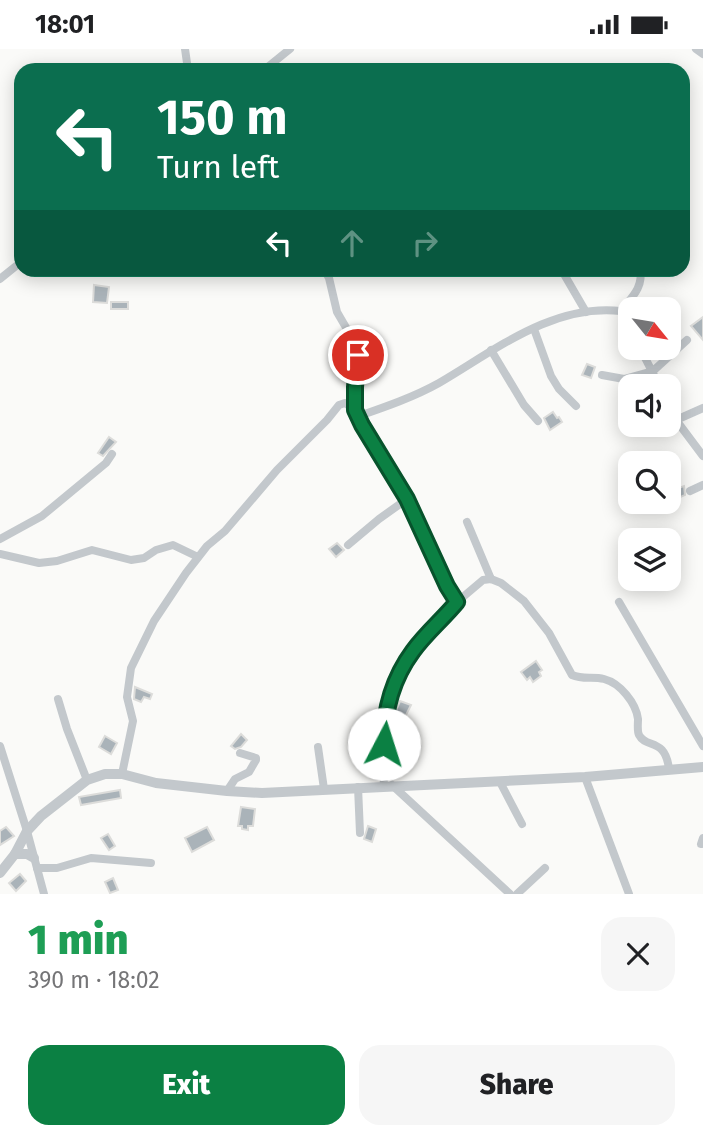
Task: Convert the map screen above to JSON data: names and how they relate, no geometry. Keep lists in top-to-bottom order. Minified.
{"north":"bottom right","page":{"status":"18:01","turn":["150 m","Turn left"],"heading":["1 min","390 m · 18:02"],"buttons":["Exit","Share"]}}
